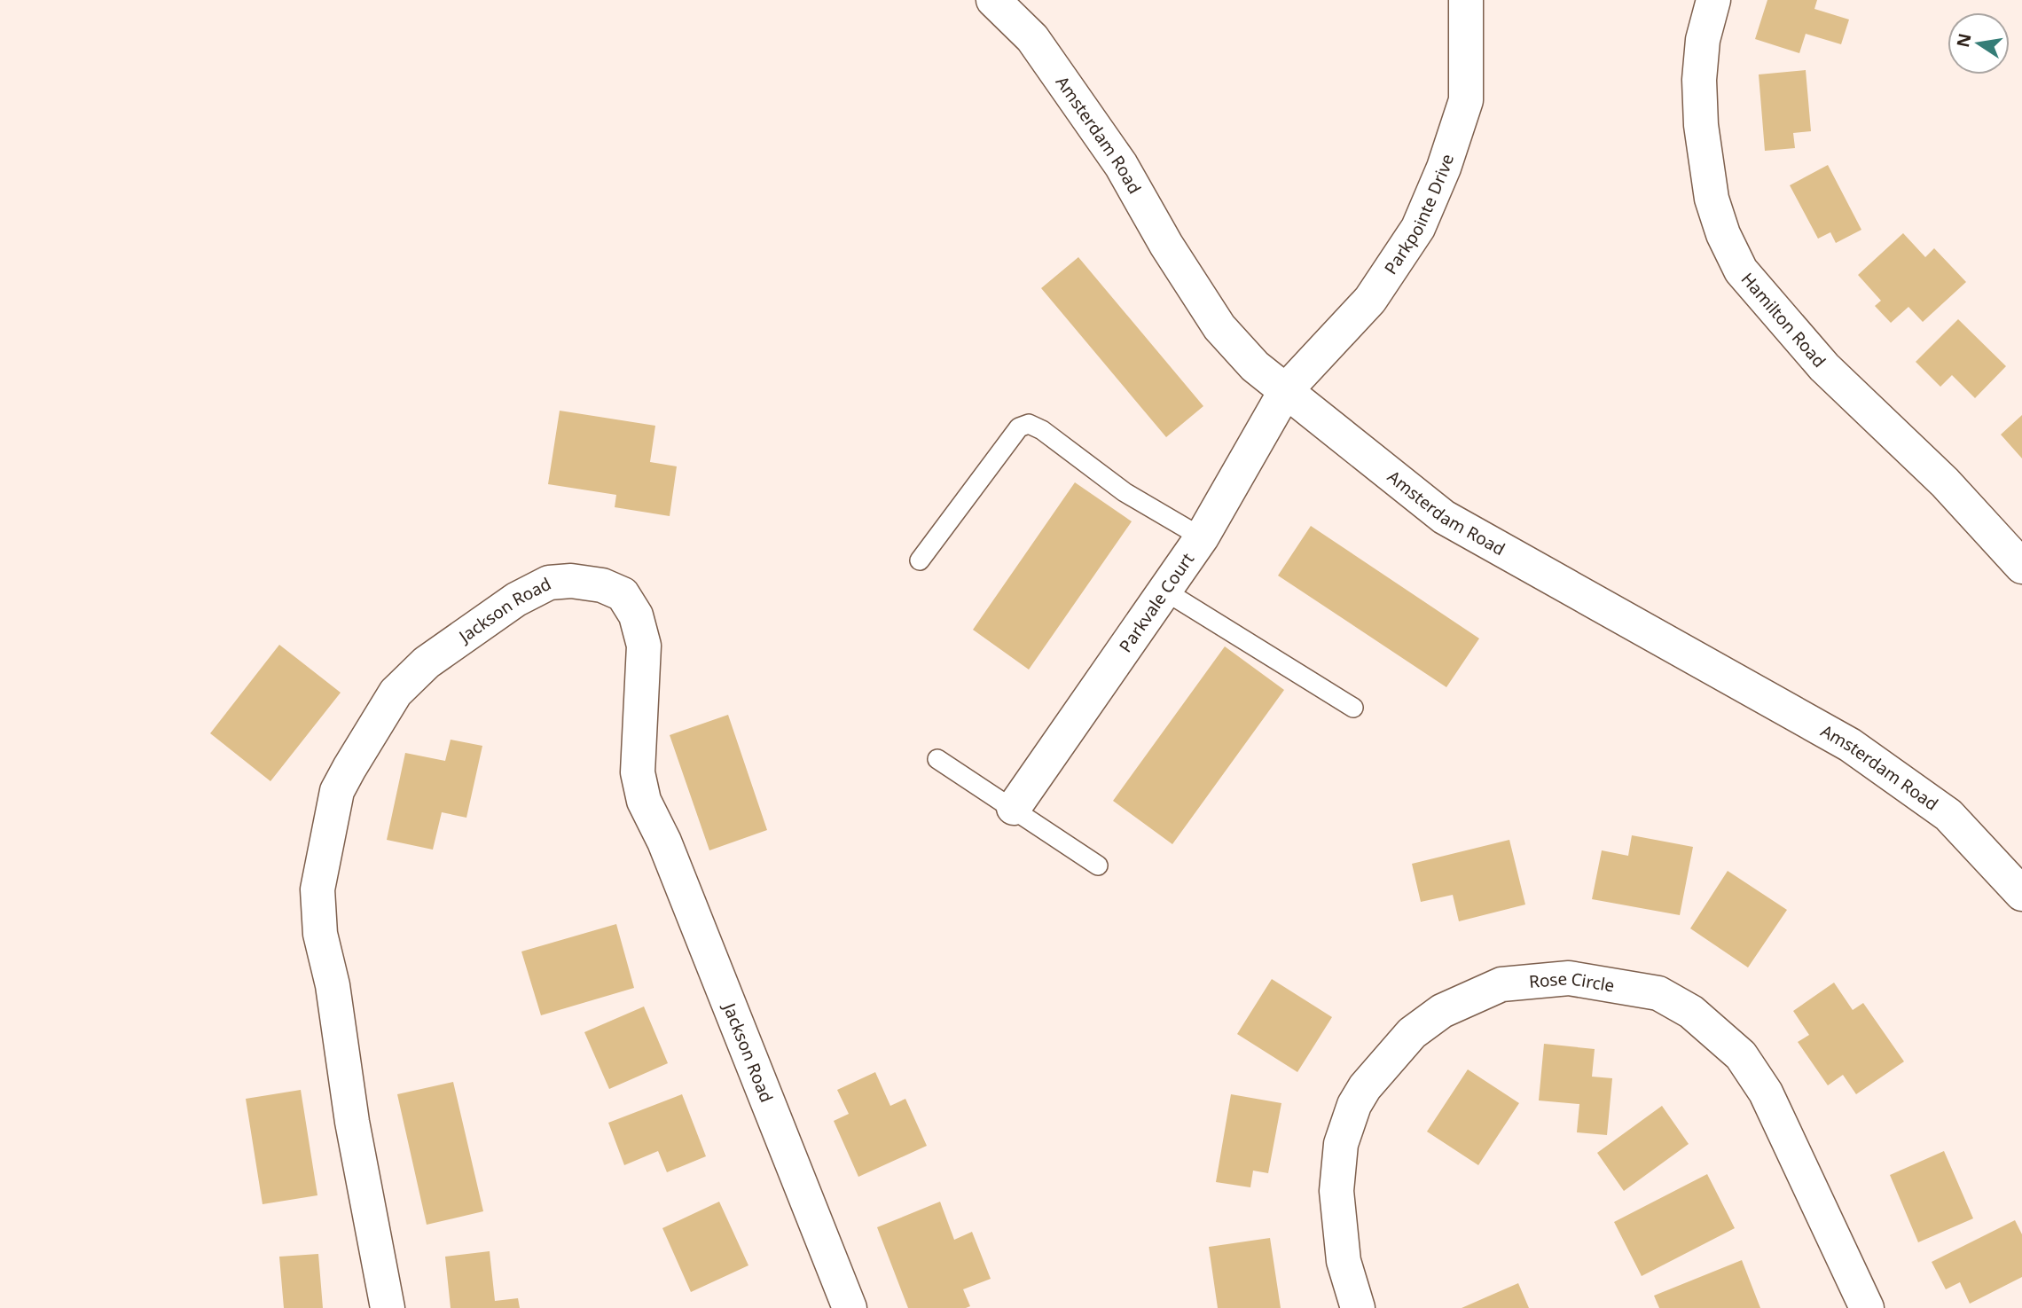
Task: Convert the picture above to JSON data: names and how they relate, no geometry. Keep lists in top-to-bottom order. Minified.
{"streets":{"street":["Amsterdam Road","Parkpointe Drive","Hamilton Road","Parkvale Court","Jackson Road","Rose Circle"]},"crossings":[["Amsterdam Road","Parkpointe Drive"],["Amsterdam Road","Parkvale Court"],["Parkpointe Drive","Parkvale Court"]],"north":"left"}
